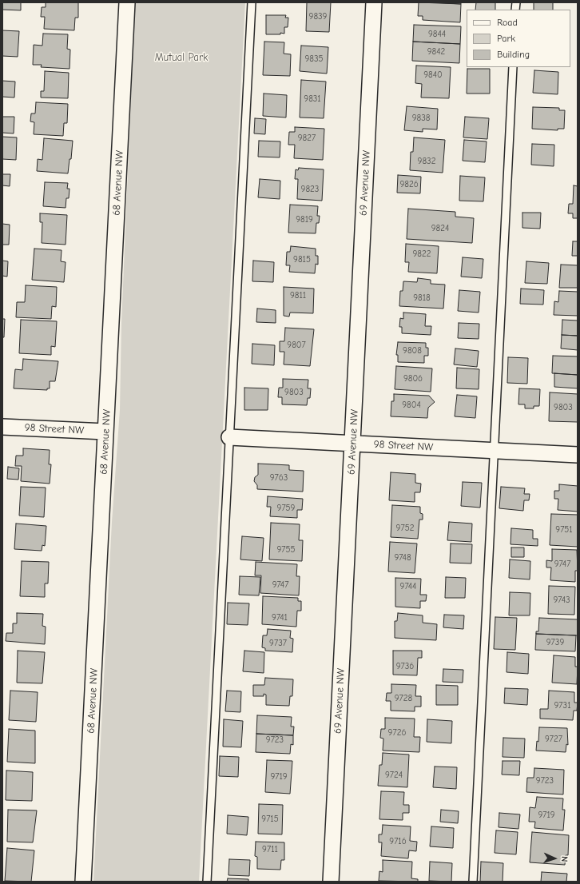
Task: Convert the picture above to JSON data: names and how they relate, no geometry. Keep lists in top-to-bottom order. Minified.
{"streets":{"street":["68 Avenue NW","69 Avenue NW","98 Street NW"]},"crossings":[["68 Avenue NW","98 Street NW"],["69 Avenue NW","98 Street NW"]],"parks":["Mutual Park"],"house_numbers":["9839","9844","9842","9835","9840","9831","9838","9827","9832","9826","9823","9819","9824","9822","9815","9811","9818","9807","9808","9806","9803","9804","9803","9763","9759","9752","9751","9755","9748","9747","9747","9744","9743","9741","9739","9737","9736","9728","9731","9726","9727","9723","9724","9719","9723","9719","9715","9716","9711"],"legend":["Road","Park","Building"],"north":"right"}
